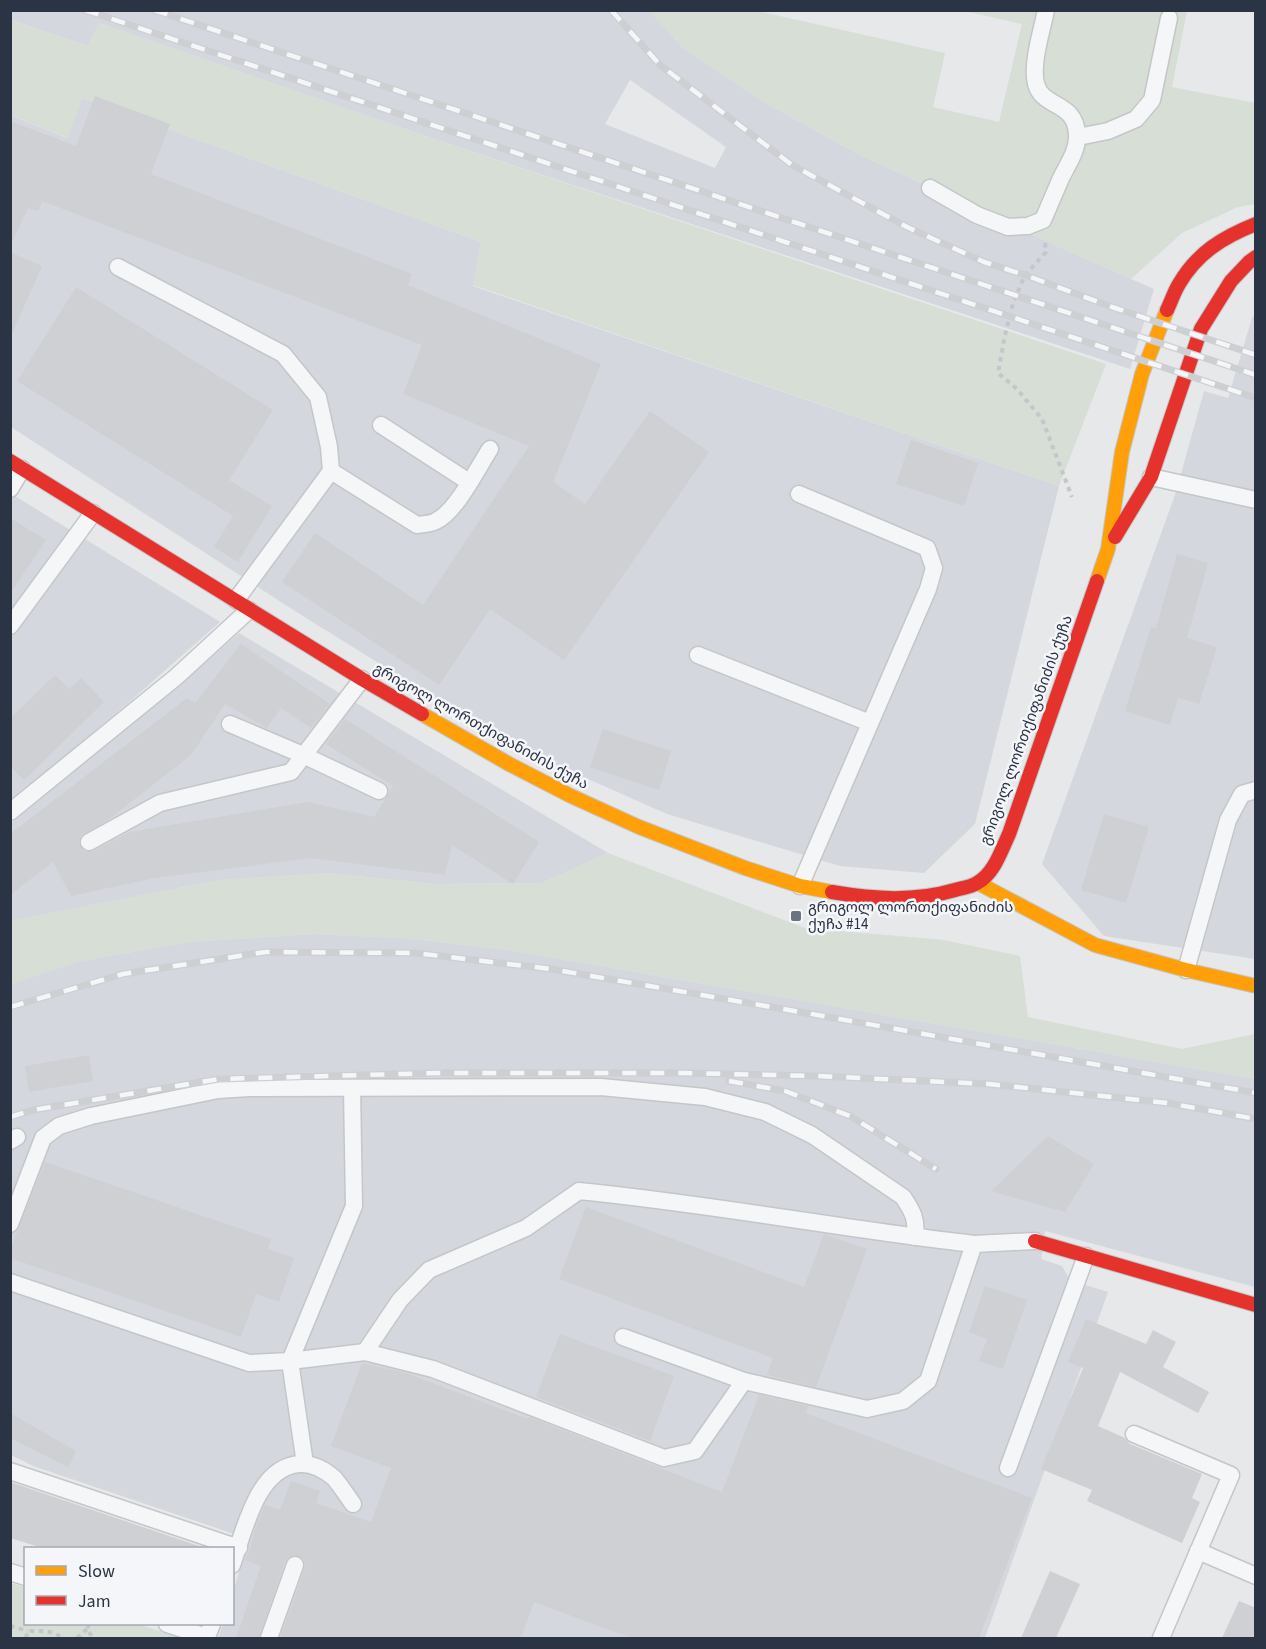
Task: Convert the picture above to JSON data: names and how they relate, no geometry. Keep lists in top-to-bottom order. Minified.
{"streets":{"street":["გრიგოლ ლორთქიფანიძის ქუჩა"]},"places":{"transit":["გრიგოლ ლორთქიფანიძის ქუჩა #14"]},"legend":["Slow","Jam"]}
